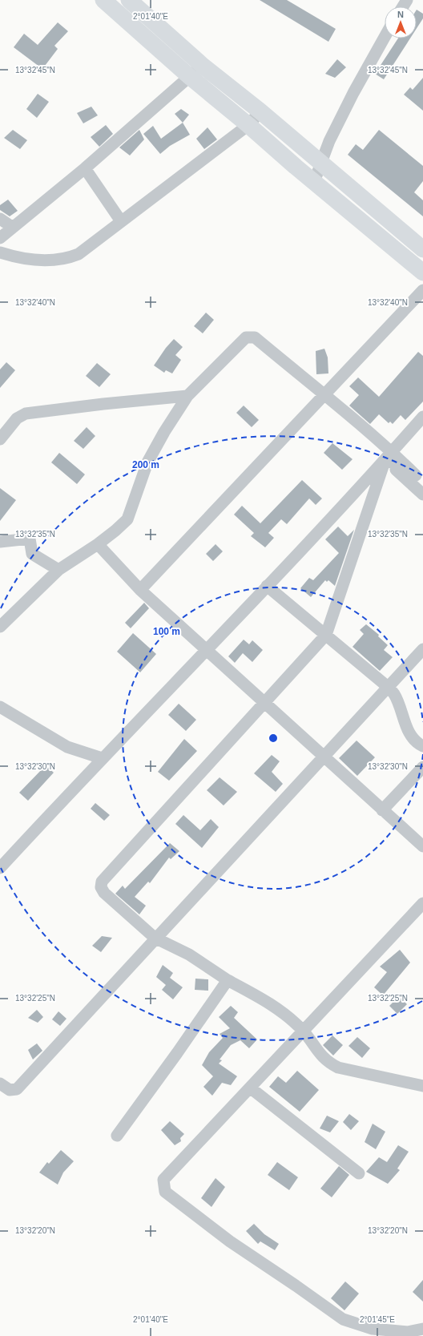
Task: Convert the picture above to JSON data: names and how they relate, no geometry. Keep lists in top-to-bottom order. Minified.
{"north":"top","coordinates":["2°01'40\"E","13°32'45\"N","13°32'40\"N","13°32'35\"N","13°32'30\"N","13°32'25\"N","13°32'20\"N","2°01'45\"E"],"rings":["200 m","100 m"]}
